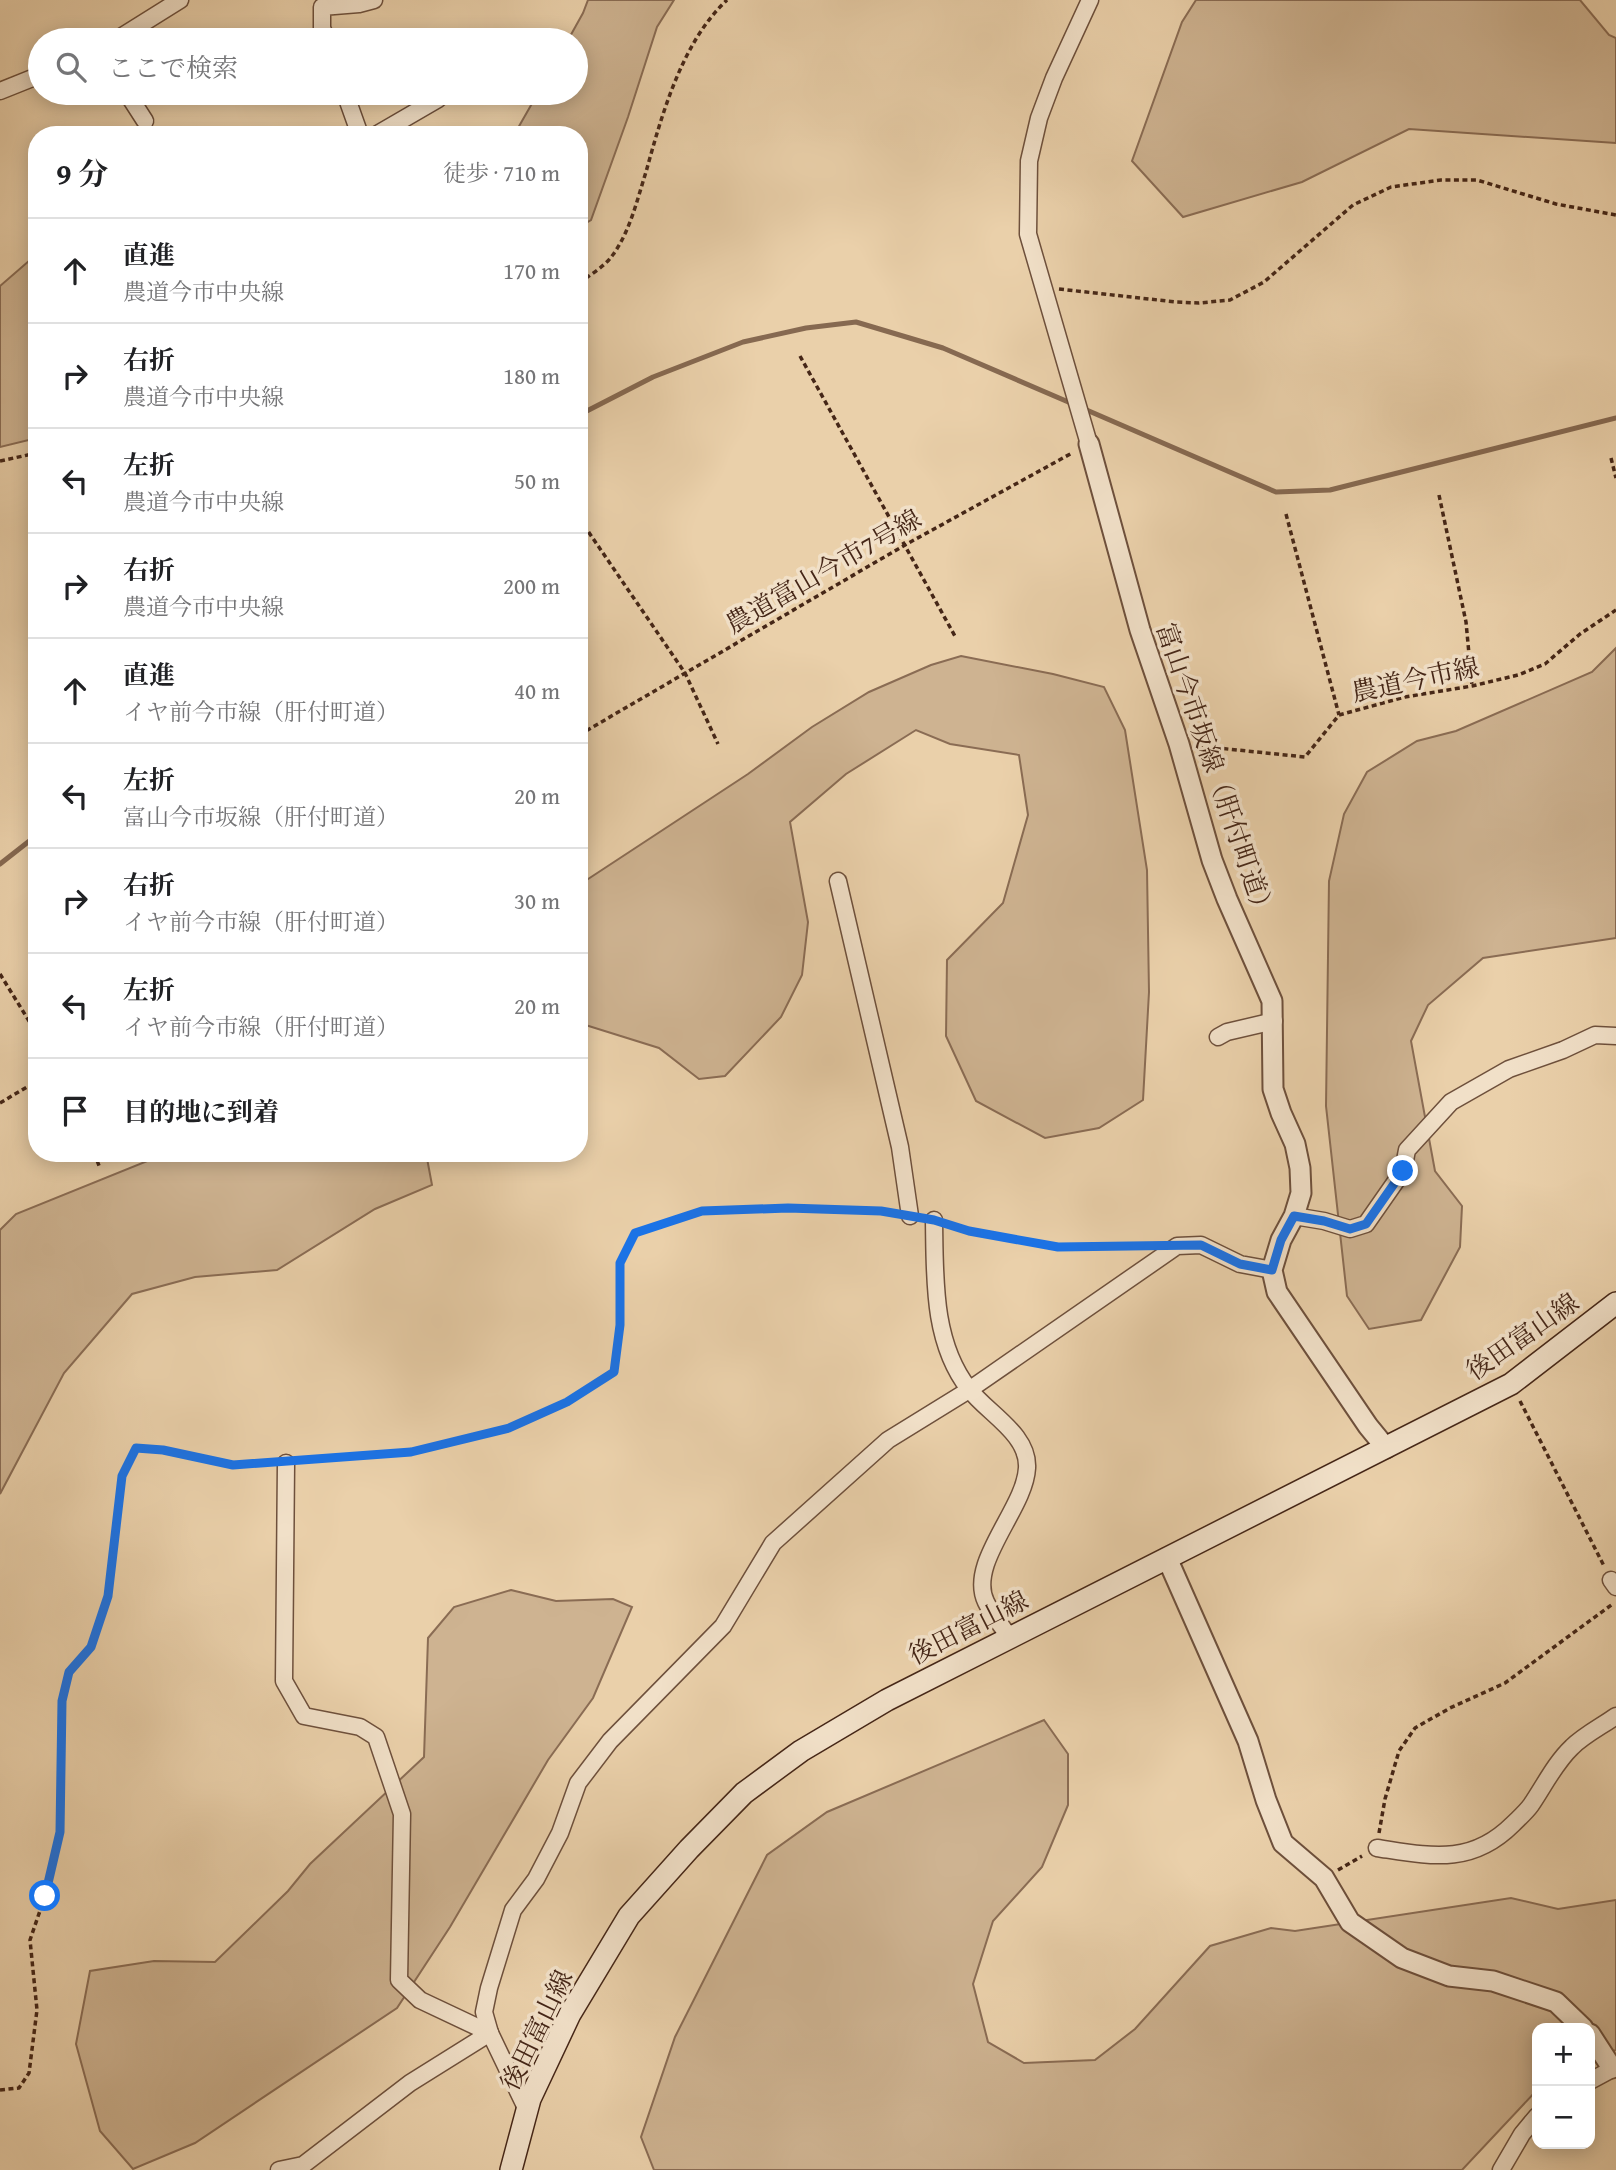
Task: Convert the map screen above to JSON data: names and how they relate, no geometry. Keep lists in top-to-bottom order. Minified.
{"streets":{"main road":["後田富山線"],"street":["富山今市坂線（肝付町道）"],"path":["農道富山今市7号線","農道今市線"]},"crossings":[["農道富山今市7号線","富山今市坂線（肝付町道）"],["農道今市線","富山今市坂線（肝付町道）"]],"page":{"search":"ここで検索","heading":["9 分","徒歩 · 710 m"],"list":[["直進","農道今市中央線","170 m"],["右折","農道今市中央線","180 m"],["左折","農道今市中央線","50 m"],["右折","農道今市中央線","200 m"],["直進","イヤ前今市線（肝付町道）","40 m"],["左折","富山今市坂線（肝付町道）","20 m"],["右折","イヤ前今市線（肝付町道）","30 m"],["左折","イヤ前今市線（肝付町道）","20 m"],"目的地に到着"],"map_buttons":["+","−"]}}
